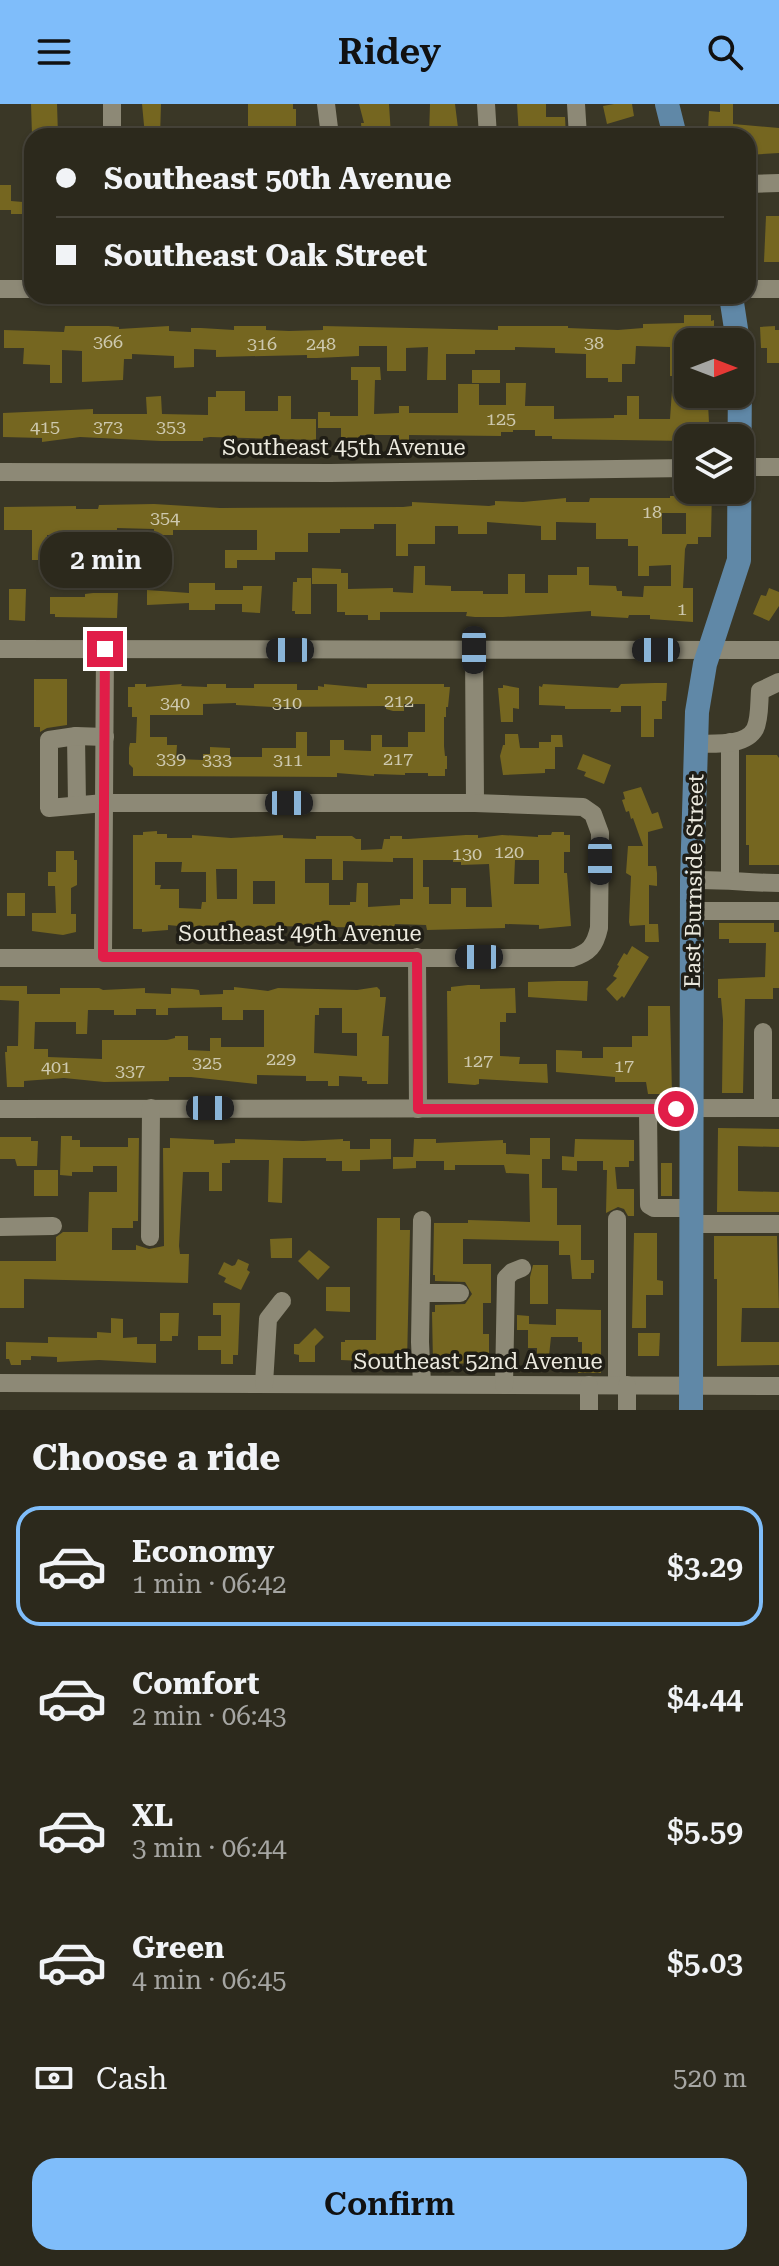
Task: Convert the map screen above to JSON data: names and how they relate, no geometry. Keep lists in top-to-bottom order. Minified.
{"streets":{"main road":["East Burnside Street"],"street":["Southeast 45th Avenue","Southeast 49th Avenue","Southeast 52nd Avenue"]},"crossings":[["East Burnside Street","Southeast 52nd Avenue"]],"house_numbers":["366","38","316","248","125","415","373","353","18","354","1","212","340","310","339","217","333","311","120","130","229","127","325","17","401","337"],"north":"right","page":{"header":"Ridey","banner":["Southeast 50th Avenue","Southeast Oak Street"],"bubble":"2 min","heading":"Choose a ride","list":[{"name":"Economy","note":"1 min · 06:42","value":"$3.29"},{"name":"Comfort","note":"2 min · 06:43","value":"$4.44"},{"name":"XL","note":"3 min · 06:44","value":"$5.59"},{"name":"Green","note":"4 min · 06:45","value":"$5.03"}],"pay":["Cash","520 m"],"buttons":"Confirm"}}
